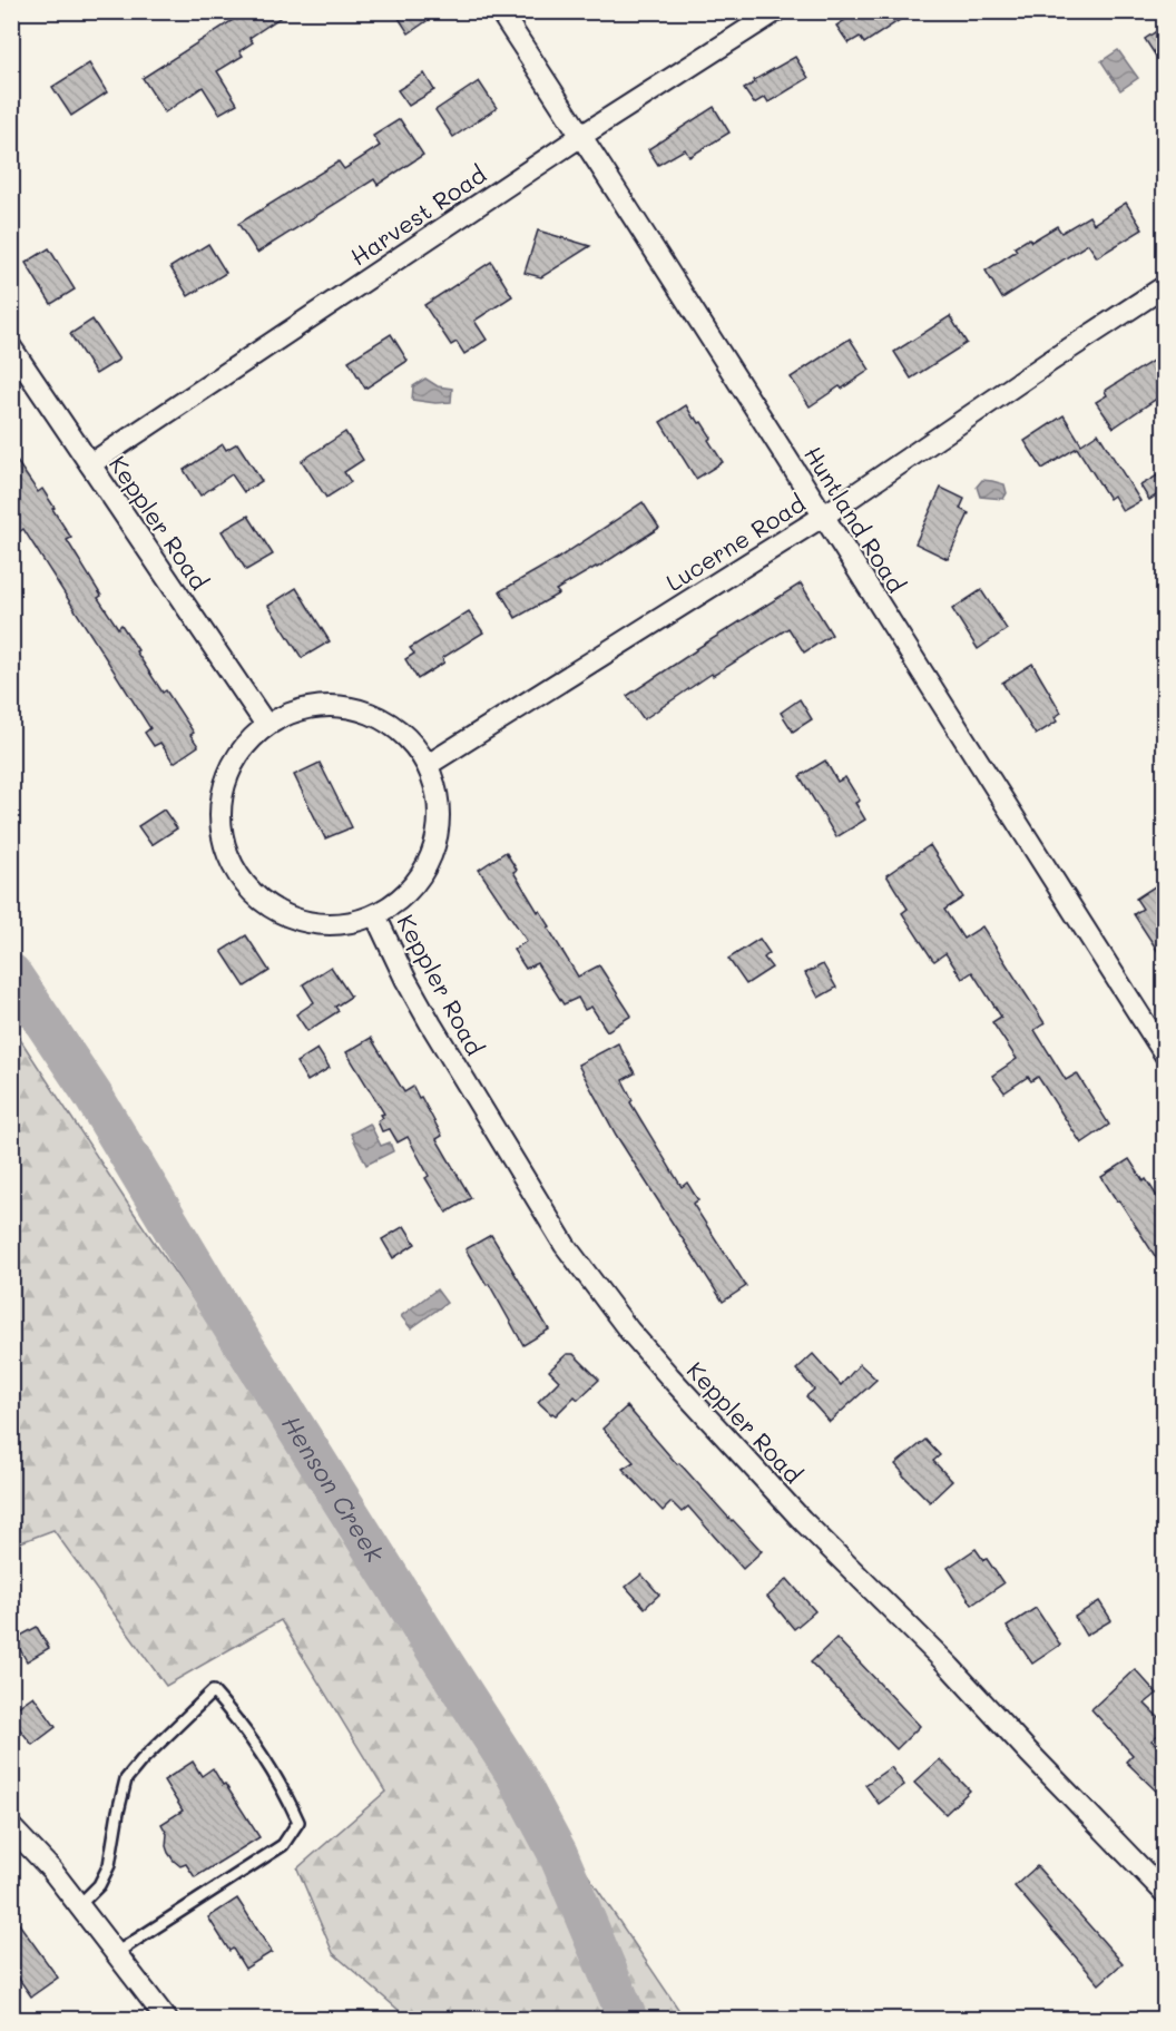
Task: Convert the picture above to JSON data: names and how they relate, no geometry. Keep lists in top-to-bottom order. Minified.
{"streets":{"street":["Harvest Road","Huntland Road","Keppler Road","Lucerne Road"]},"crossings":[["Harvest Road","Huntland Road"],["Harvest Road","Keppler Road"],["Huntland Road","Lucerne Road"],["Keppler Road","Lucerne Road"]],"water":["Henson Creek"]}
